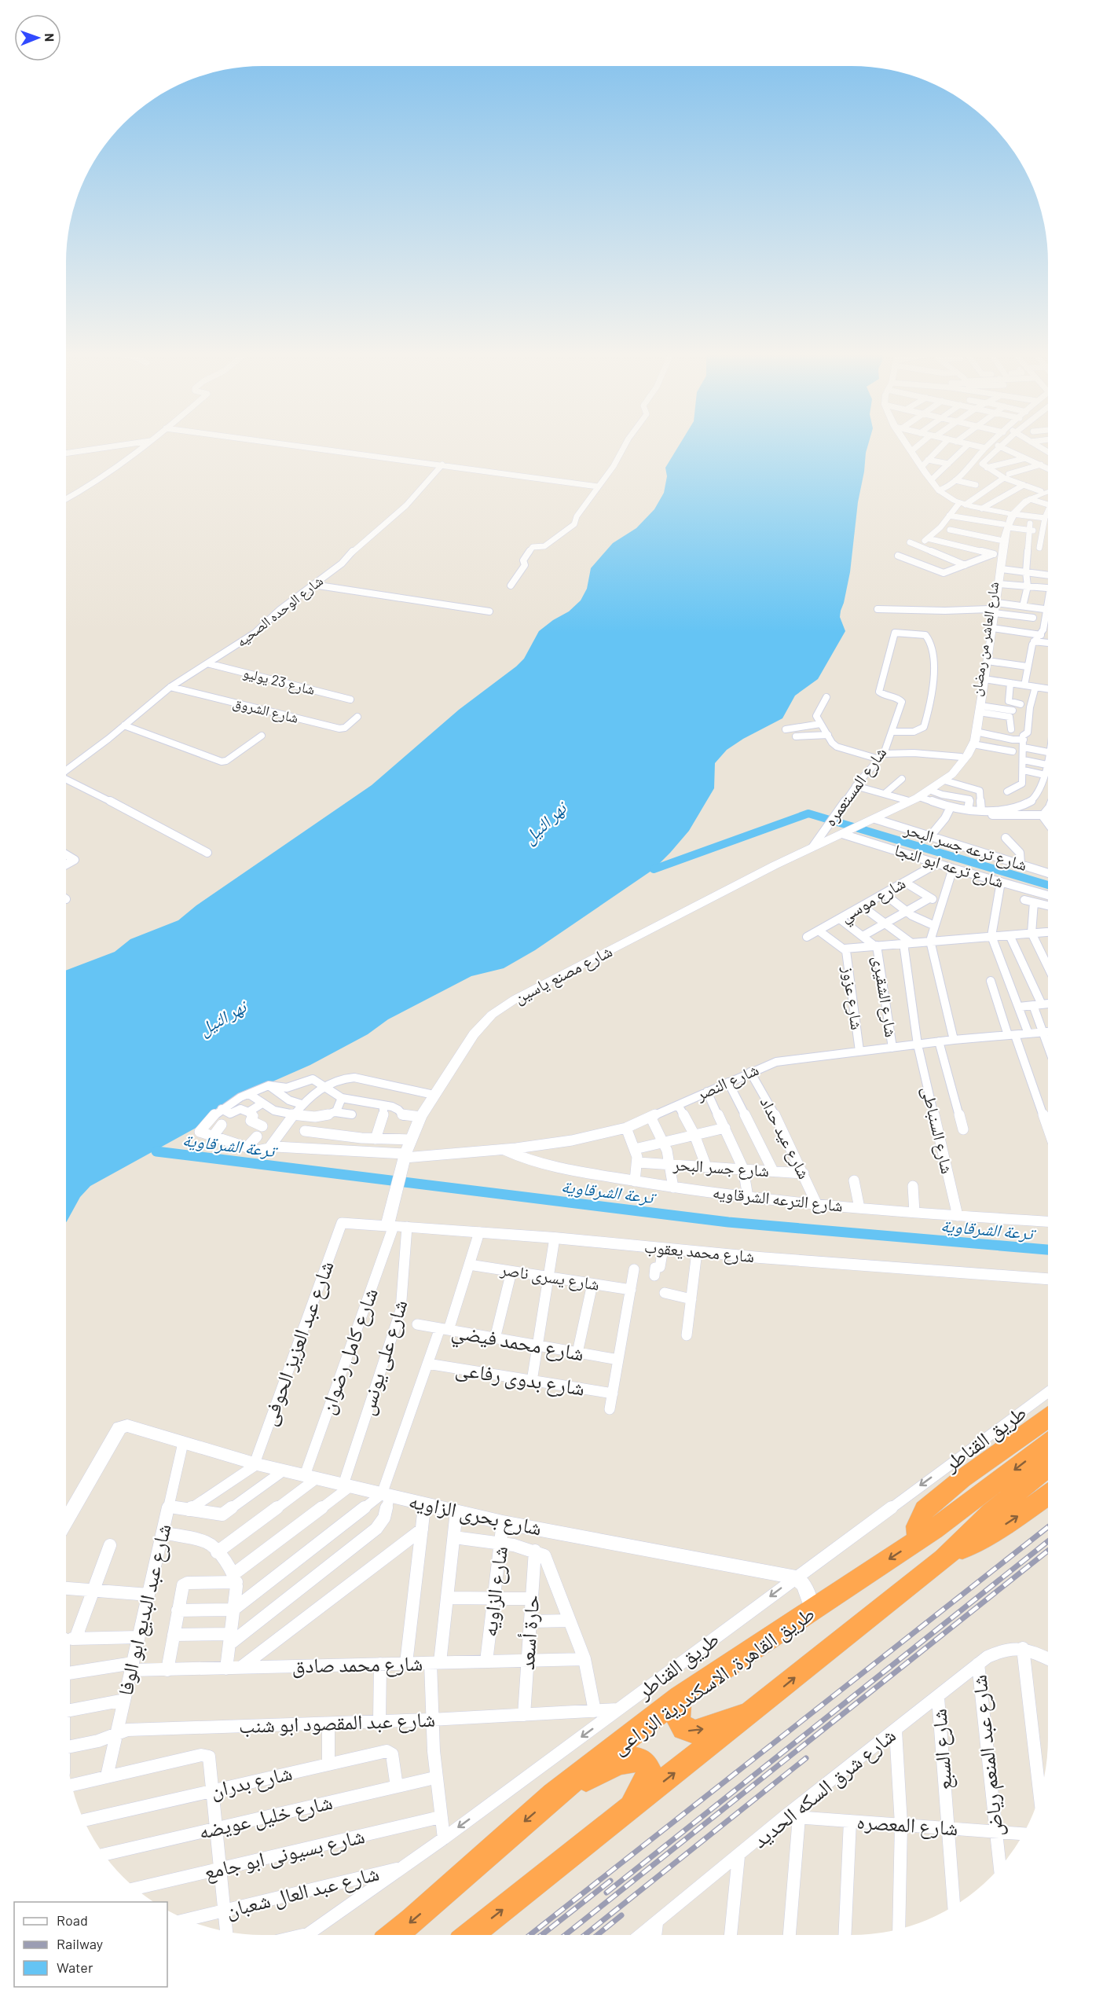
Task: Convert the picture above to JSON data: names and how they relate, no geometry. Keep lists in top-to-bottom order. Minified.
{"streets":{"highway":["طريق القاهرة, الاسكندرية الزراعى"],"main road":["شارع العاشر من رمضان","شارع مصنع ياسين","شارع محمد يعقوب","شارع بحرى الزاويه"],"street":["شارع الوحده الصحيه","شارع 23 يوليو","شارع الشروق","شارع المستعمره","شارع ترعه جسر البحر","شارع ترعه ابو النجا","شارع موسي","شارع الشقيرى","شارع عزوز","شارع النصر","شارع السنباطى","شارع عيد حداد","شارع جسر البحر","شارع الترعه الشرقاويه","شارع يسرى ناصر","شارع محمد فيضي","شارع عبد العزيز الحوفى","شارع كامل رضوان","شارع على يونس","شارع بدوى رفاعى","طريق القناطر","شارع الزاويه","شارع عبد البديع ابو الوفا","حارة أسعد","شارع محمد صادق","شارع عبد المقصود ابو شنب","شارع السبع","شارع عبد المنعم رياض","شارع بدران","شارع شرق السكه الحديد","شارع خليل عويضه","شارع المعصره","شارع بسيونى ابو جامع","شارع عبد العال شعبان"]},"crossings":[["شارع الوحده الصحيه","شارع 23 يوليو"],["شارع الوحده الصحيه","شارع الشروق"],["شارع العاشر من رمضان","شارع ترعه جسر البحر"],["شارع العاشر من رمضان","شارع ترعه ابو النجا"],["شارع العاشر من رمضان","شارع مصنع ياسين"],["شارع المستعمره","شارع مصنع ياسين"],["شارع ترعه ابو النجا","شارع موسي"],["شارع ترعه ابو النجا","شارع مصنع ياسين"],["شارع موسي","شارع الشقيرى"],["شارع موسي","شارع عزوز"],["شارع مصنع ياسين","شارع النصر"],["شارع مصنع ياسين","شارع محمد يعقوب"],["شارع مصنع ياسين","شارع كامل رضوان"],["شارع مصنع ياسين","شارع على يونس"],["شارع الشقيرى","شارع النصر"],["شارع عزوز","شارع النصر"],["شارع النصر","شارع السنباطى"],["شارع النصر","شارع عيد حداد"],["شارع النصر","شارع الترعه الشرقاويه"],["شارع السنباطى","شارع الترعه الشرقاويه"],["شارع عيد حداد","شارع جسر البحر"],["شارع عيد حداد","شارع الترعه الشرقاويه"],["شارع محمد يعقوب","شارع عبد العزيز الحوفى"],["شارع محمد يعقوب","شارع كامل رضوان"],["شارع محمد يعقوب","شارع على يونس"],["شارع عبد العزيز الحوفى","شارع بحرى الزاويه"],["شارع كامل رضوان","شارع على يونس"],["شارع كامل رضوان","شارع بحرى الزاويه"],["شارع على يونس","شارع بحرى الزاويه"],["طريق القناطر","شارع بحرى الزاويه"],["طريق القناطر","شارع عبد المقصود ابو شنب"],["طريق القناطر","شارع عبد العال شعبان"],["شارع بحرى الزاويه","شارع الزاويه"],["شارع بحرى الزاويه","شارع عبد البديع ابو الوفا"],["شارع الزاويه","شارع محمد صادق"],["شارع عبد البديع ابو الوفا","شارع محمد صادق"],["شارع عبد البديع ابو الوفا","شارع عبد المقصود ابو شنب"],["حارة أسعد","شارع محمد صادق"],["حارة أسعد","شارع عبد المقصود ابو شنب"],["شارع السبع","شارع شرق السكه الحديد"],["شارع السبع","شارع المعصره"],["شارع عبد المنعم رياض","شارع شرق السكه الحديد"],["شارع عبد المنعم رياض","شارع المعصره"],["شارع بدران","شارع خليل عويضه"],["شارع شرق السكه الحديد","شارع المعصره"]],"one_way":["طريق القناطر"],"water":["نهر النيل","ترعة الشرقاوية"],"legend":["Road","Railway","Water"],"north":"right"}
